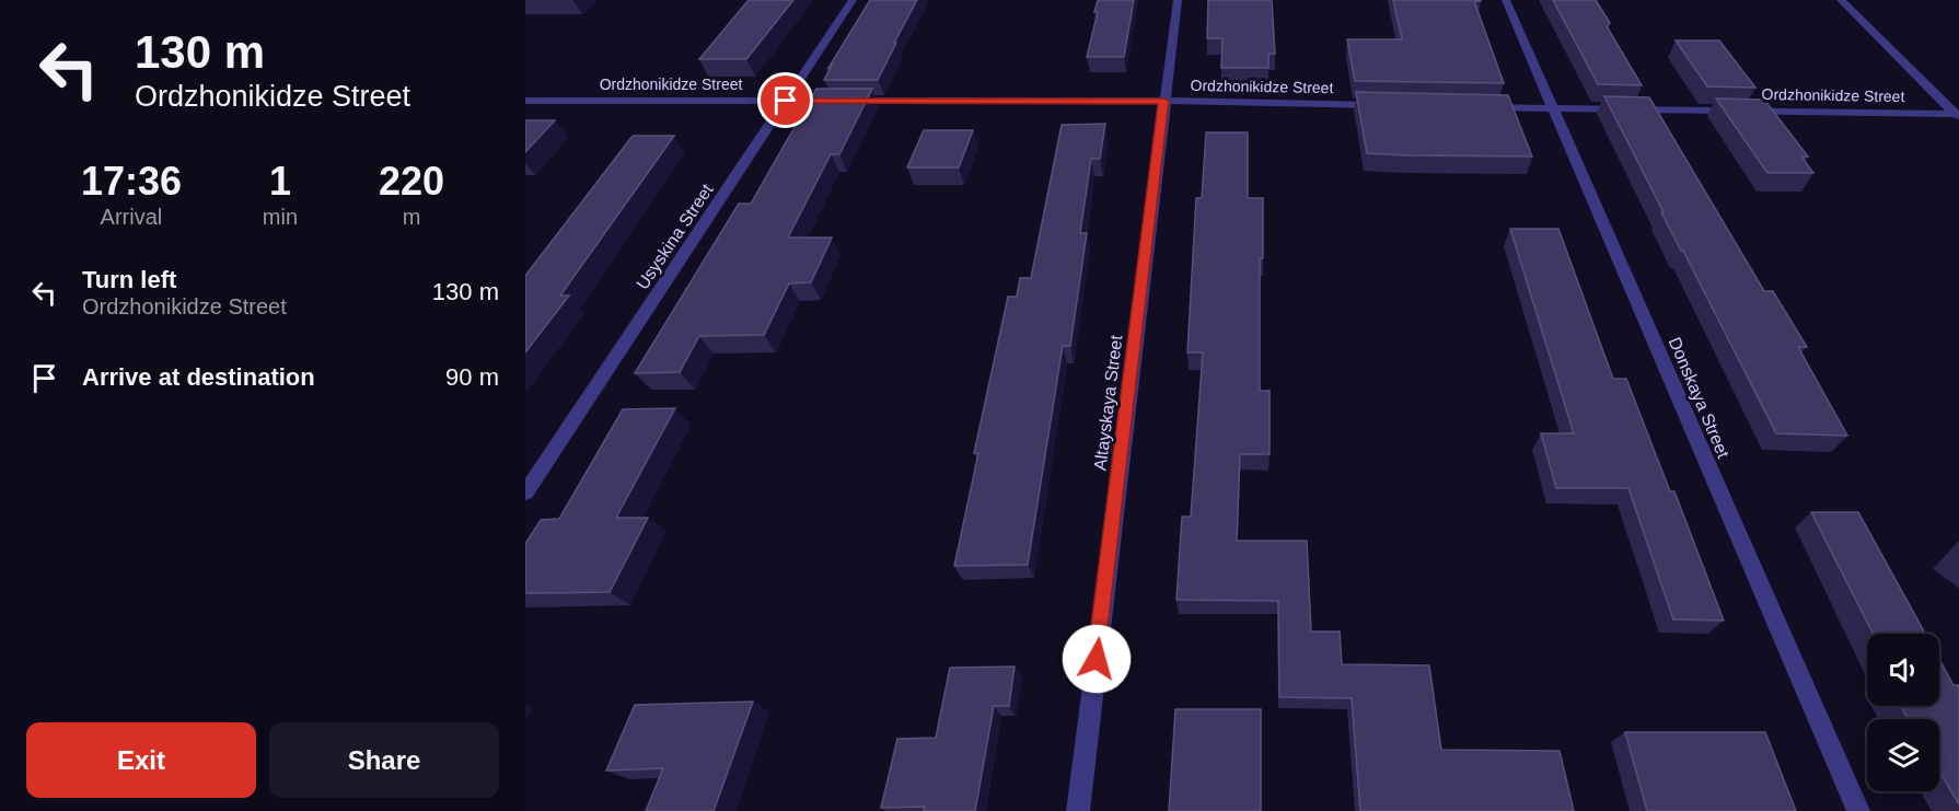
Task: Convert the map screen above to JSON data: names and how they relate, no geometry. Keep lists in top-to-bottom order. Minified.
{"streets":{"street":["Ordzhonikidze Street","Usyskina Street","Donskaya Street","Altayskaya Street"]},"crossings":[["Ordzhonikidze Street","Usyskina Street"],["Ordzhonikidze Street","Donskaya Street"],["Ordzhonikidze Street","Altayskaya Street"]],"page":{"turn":["130 m","Ordzhonikidze Street"],"eta":["17:36","Arrival","1","min","220","m"],"list":[{"name":"Turn left","note":"Ordzhonikidze Street","value":"130 m"},{"name":"Arrive at destination","value":"90 m"}],"buttons":["Exit","Share"]}}
